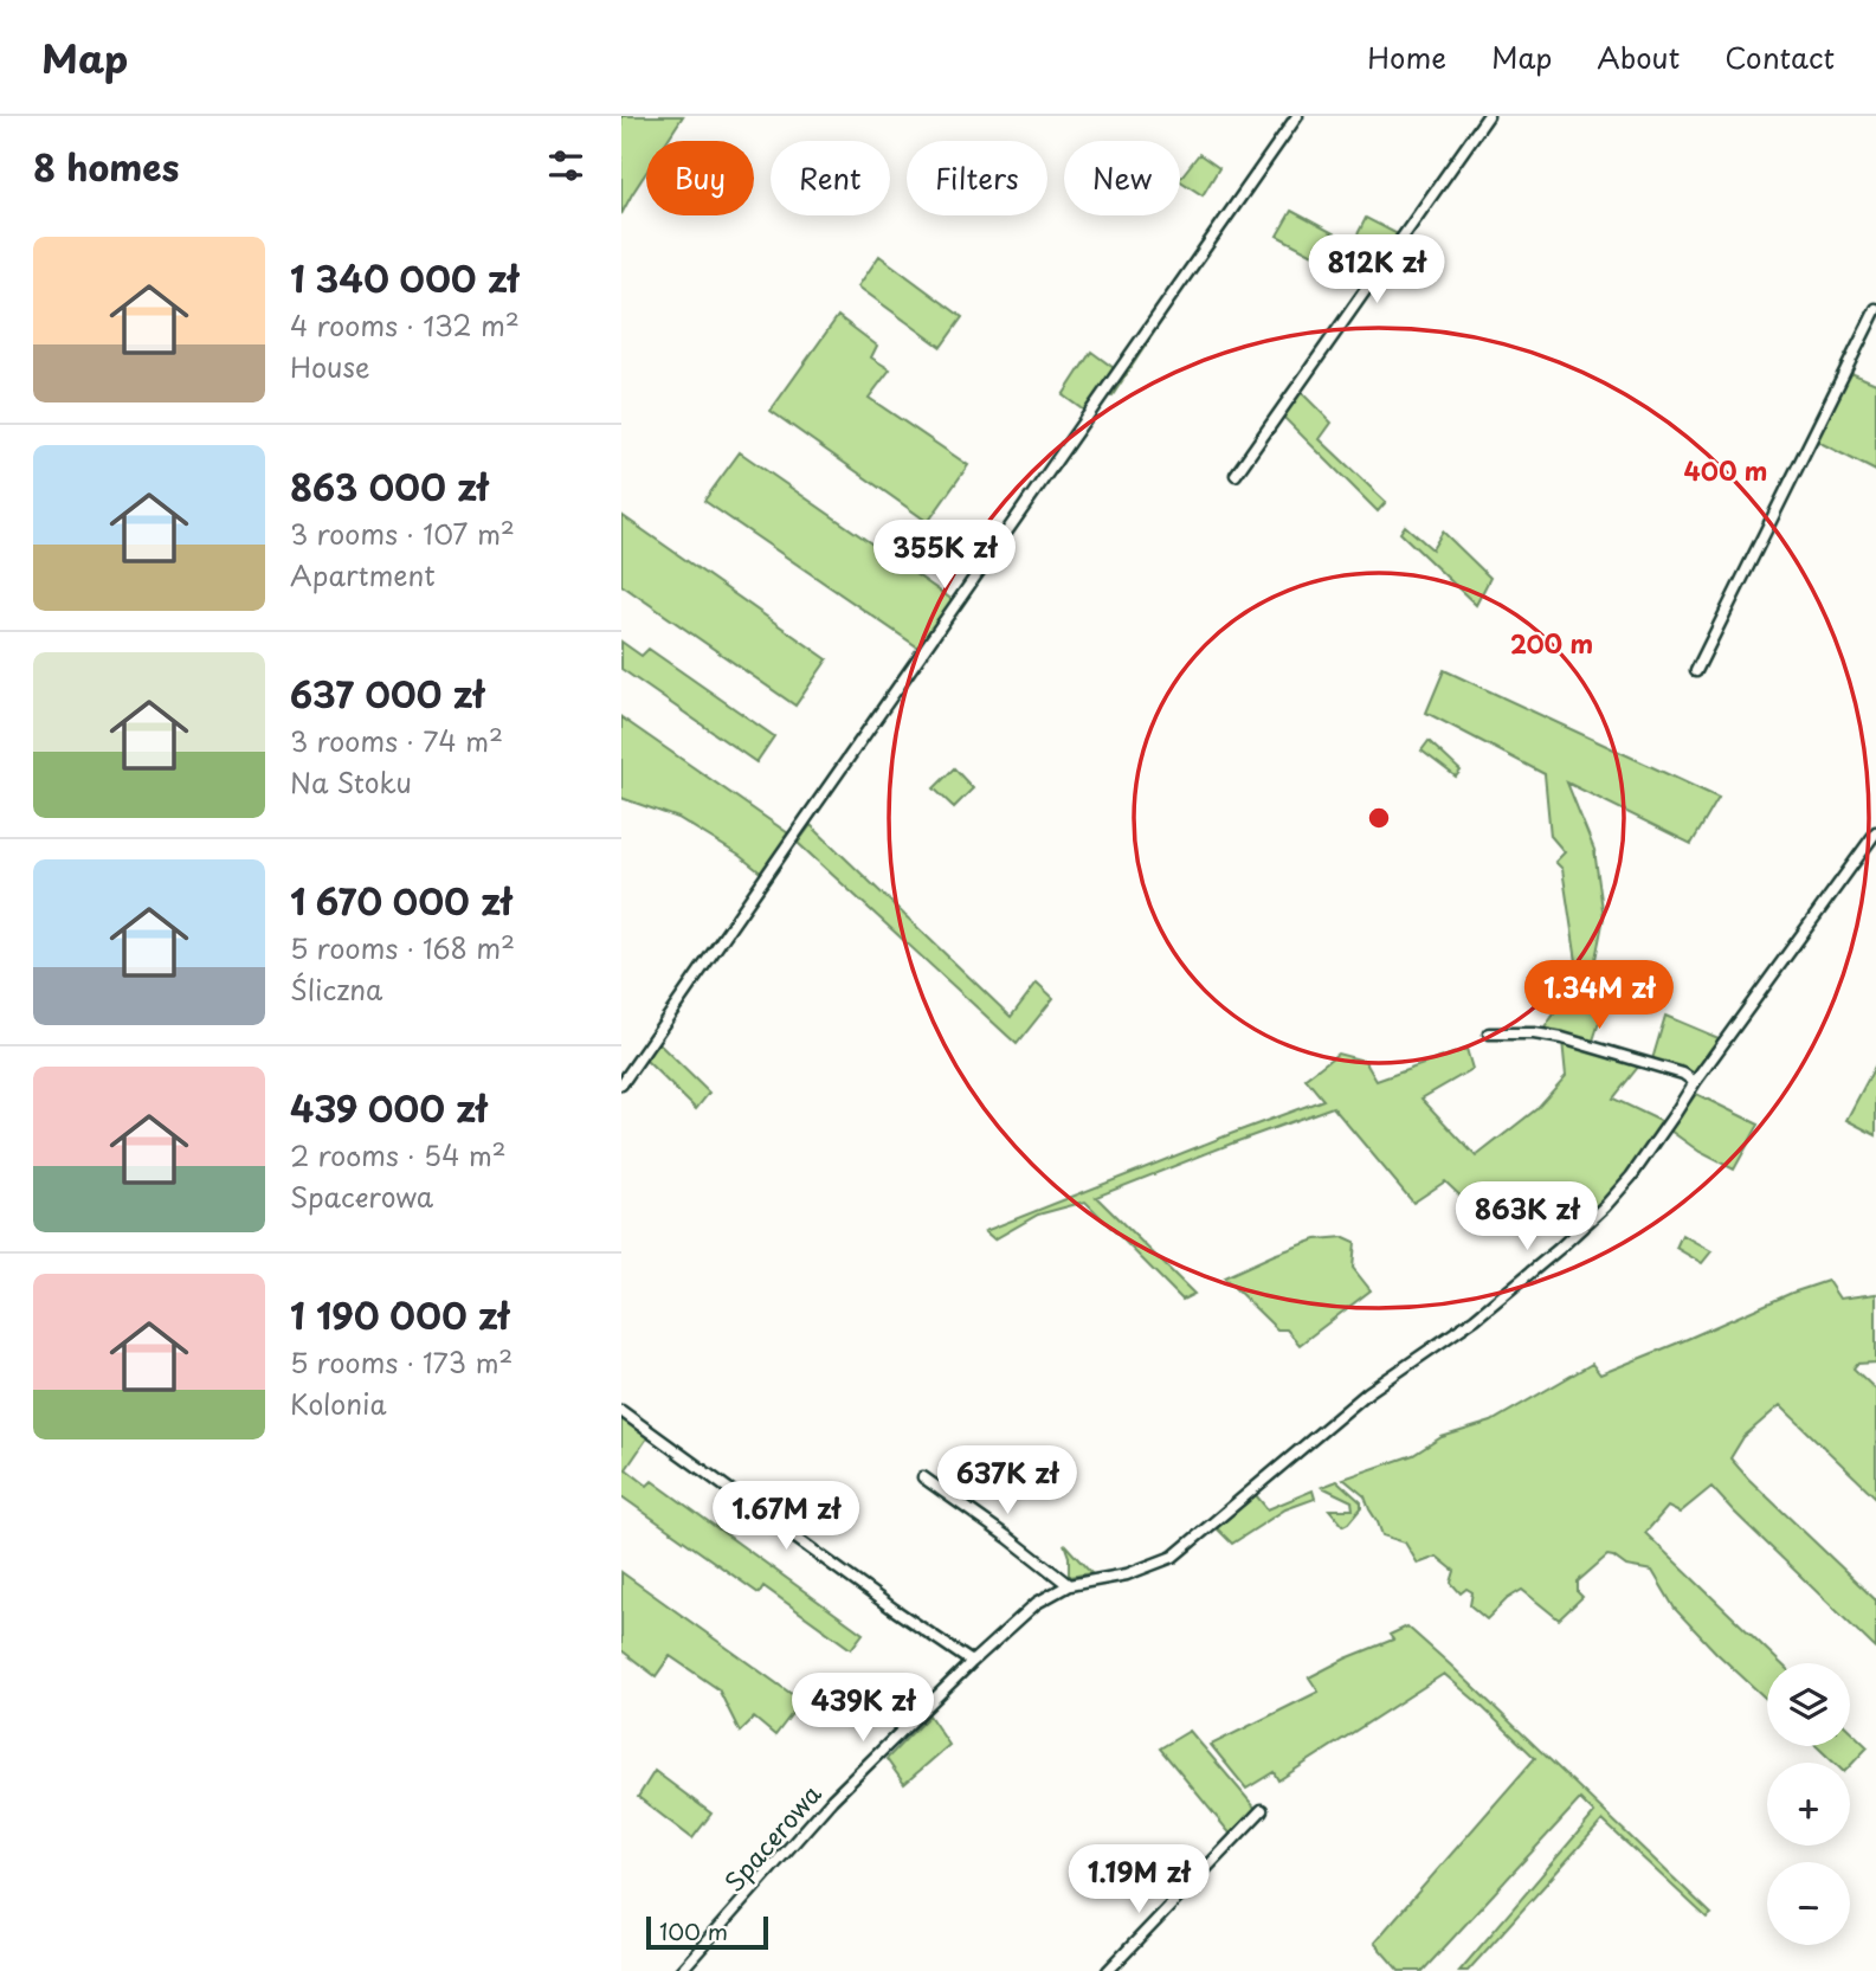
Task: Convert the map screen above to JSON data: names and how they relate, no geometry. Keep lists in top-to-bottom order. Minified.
{"streets":{"street":["Spacerowa"]},"scale_bar":"100 m","page":{"header":"Map","nav":["Home","Map","About","Contact"],"heading":"8 homes","chip":["Buy","Rent","Filters","New"],"list":[{"name":"1 340 000 zł","note":"4 rooms · 132 m² · House"},{"name":"863 000 zł","note":"3 rooms · 107 m² · Apartment"},{"name":"637 000 zł","note":"3 rooms · 74 m² · Na Stoku"},{"name":"1 670 000 zł","note":"5 rooms · 168 m² · Śliczna"},{"name":"439 000 zł","note":"2 rooms · 54 m² · Spacerowa"},{"name":"1 190 000 zł","note":"5 rooms · 173 m² · Kolonia"}],"price":["812K zł","355K zł","1.34M zł","863K zł","637K zł","1.67M zł","439K zł","1.19M zł"],"map_buttons":["+","−"],"scale":"100 m"},"rings":["400 m","200 m"]}
